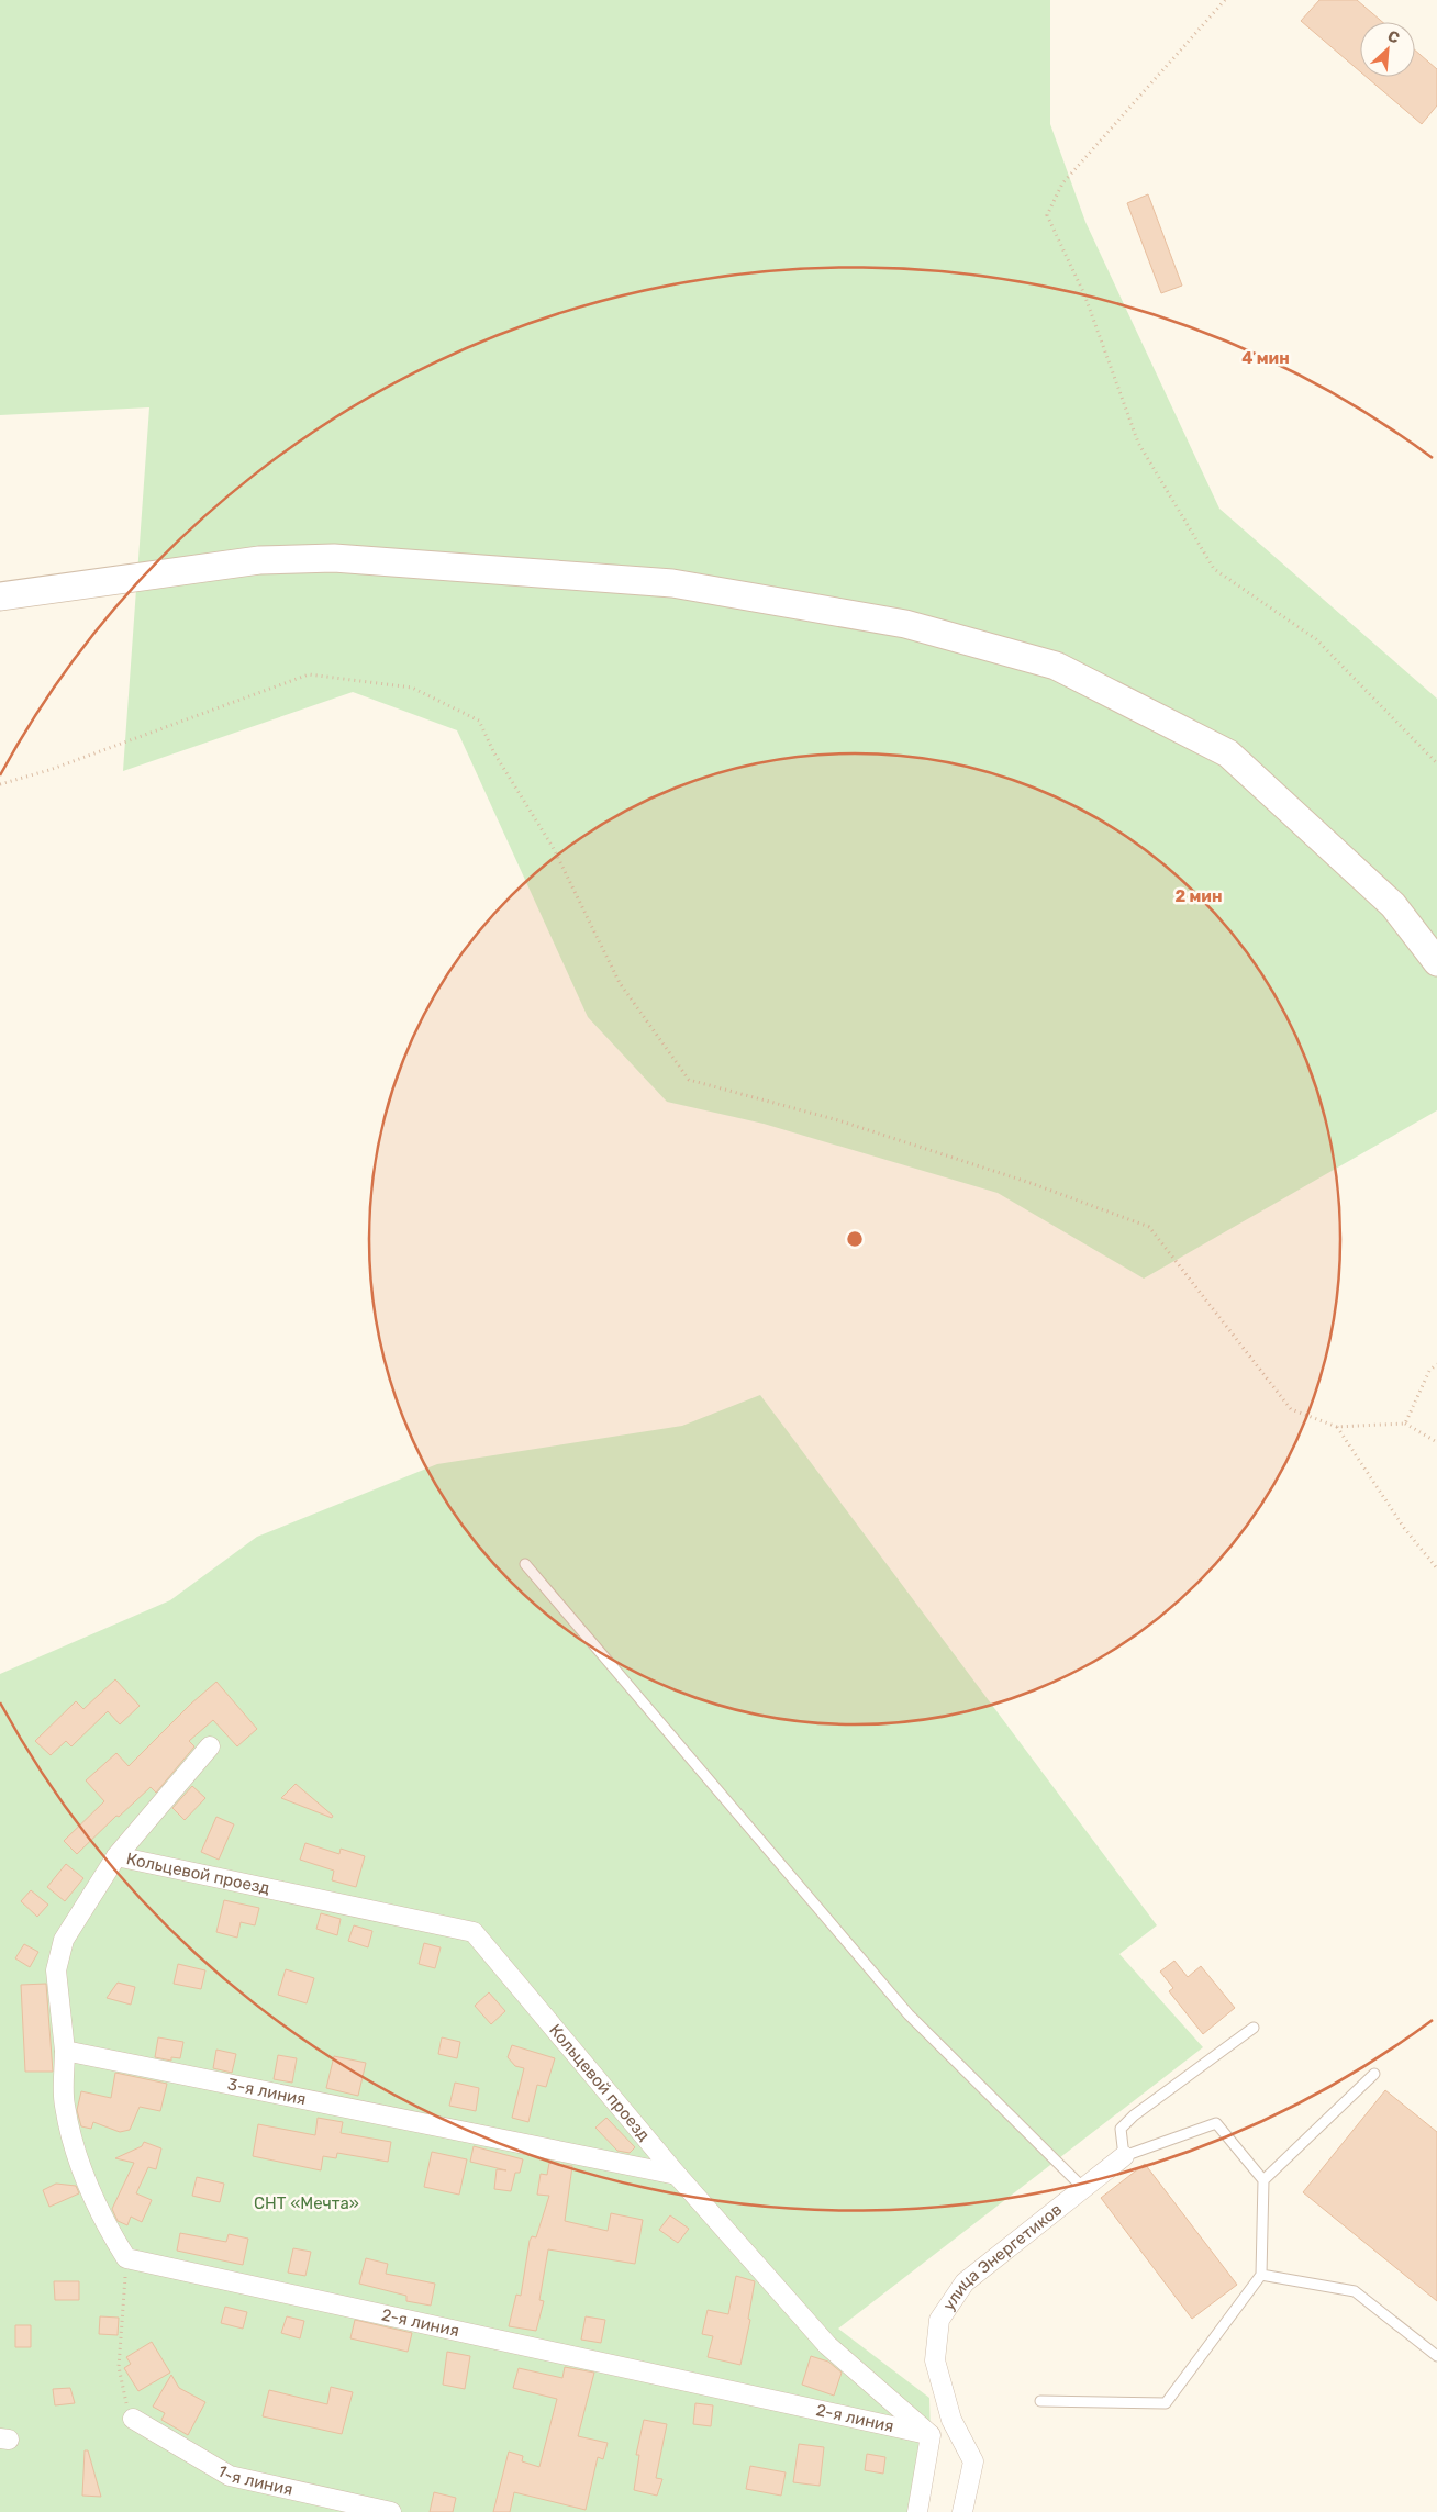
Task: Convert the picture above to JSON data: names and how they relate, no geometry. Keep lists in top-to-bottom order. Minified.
{"streets":{"street":["Кольцевой проезд","3-я линия","улица Энергетиков","2-я линия","1-я линия"]},"crossings":[["Кольцевой проезд","3-я линия"],["Кольцевой проезд","2-я линия"]],"parks":["СНТ «Мечта»"],"north":"top right","rings":["4 мин","2 мин"]}
